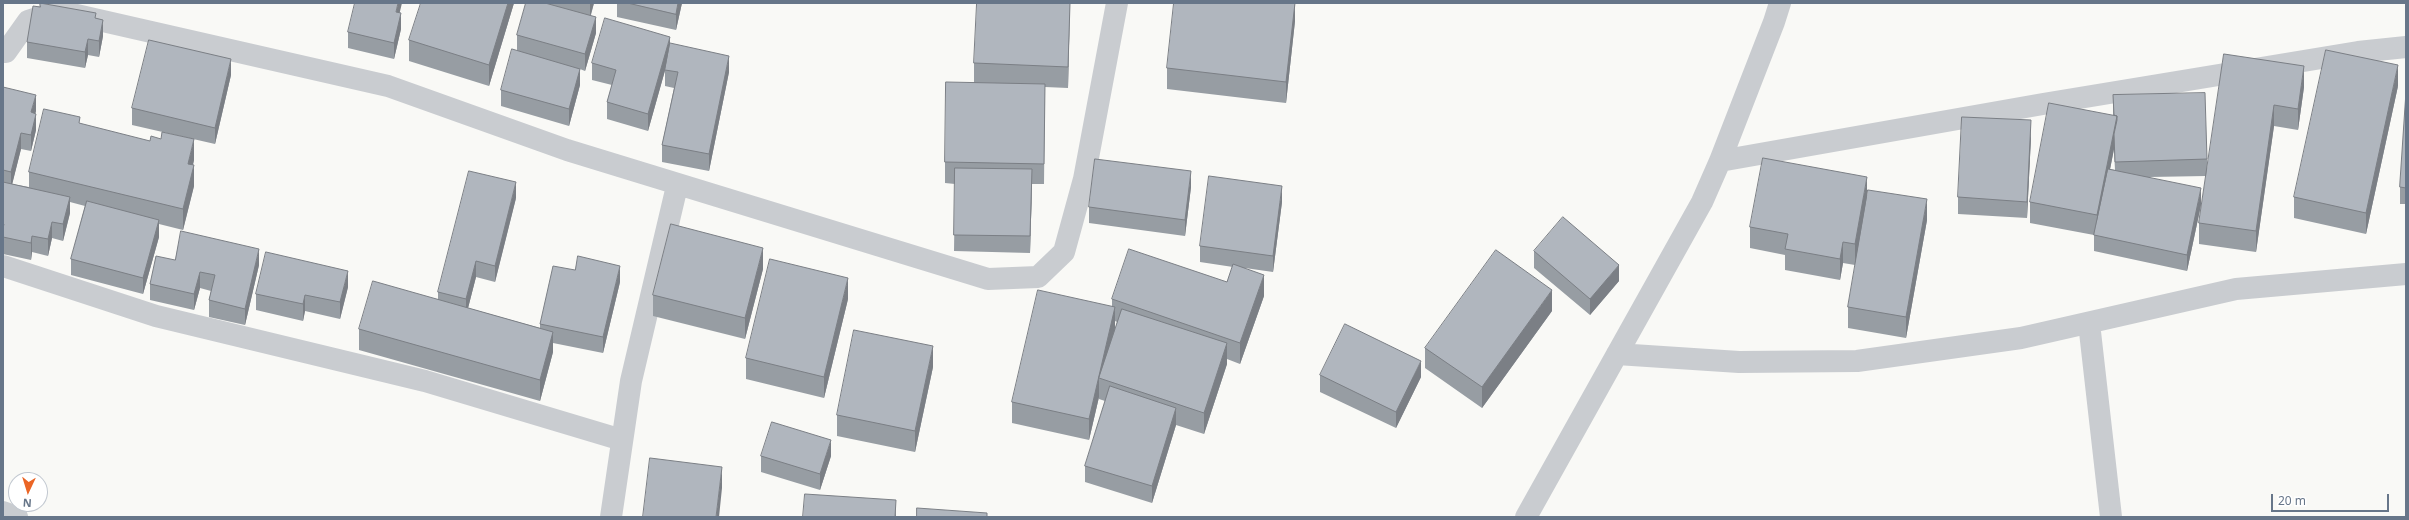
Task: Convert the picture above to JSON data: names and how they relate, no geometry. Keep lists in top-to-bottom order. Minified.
{"scale_bar":"20 m","north":"bottom"}
